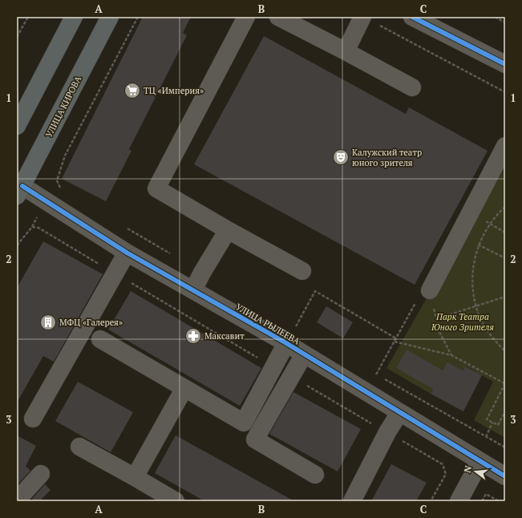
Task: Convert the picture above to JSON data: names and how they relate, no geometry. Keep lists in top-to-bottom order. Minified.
{"streets":{"main road":["УЛИЦА КИРОВА"],"street":["УЛИЦА РЫЛЕЕВА"]},"crossings":[["УЛИЦА КИРОВА","УЛИЦА РЫЛЕЕВА"]],"parks":["Парк Театра Юного Зрителя"],"places":{"supermarket":["ТЦ «Империя»"],"theatre":["Калужский театр юного зрителя"],"building":["МФЦ «Галерея»"],"pharmacy":["Максавит"]},"north":"left","grid":{"columns":["A","B","C"],"rows":["1","2","3"]}}
